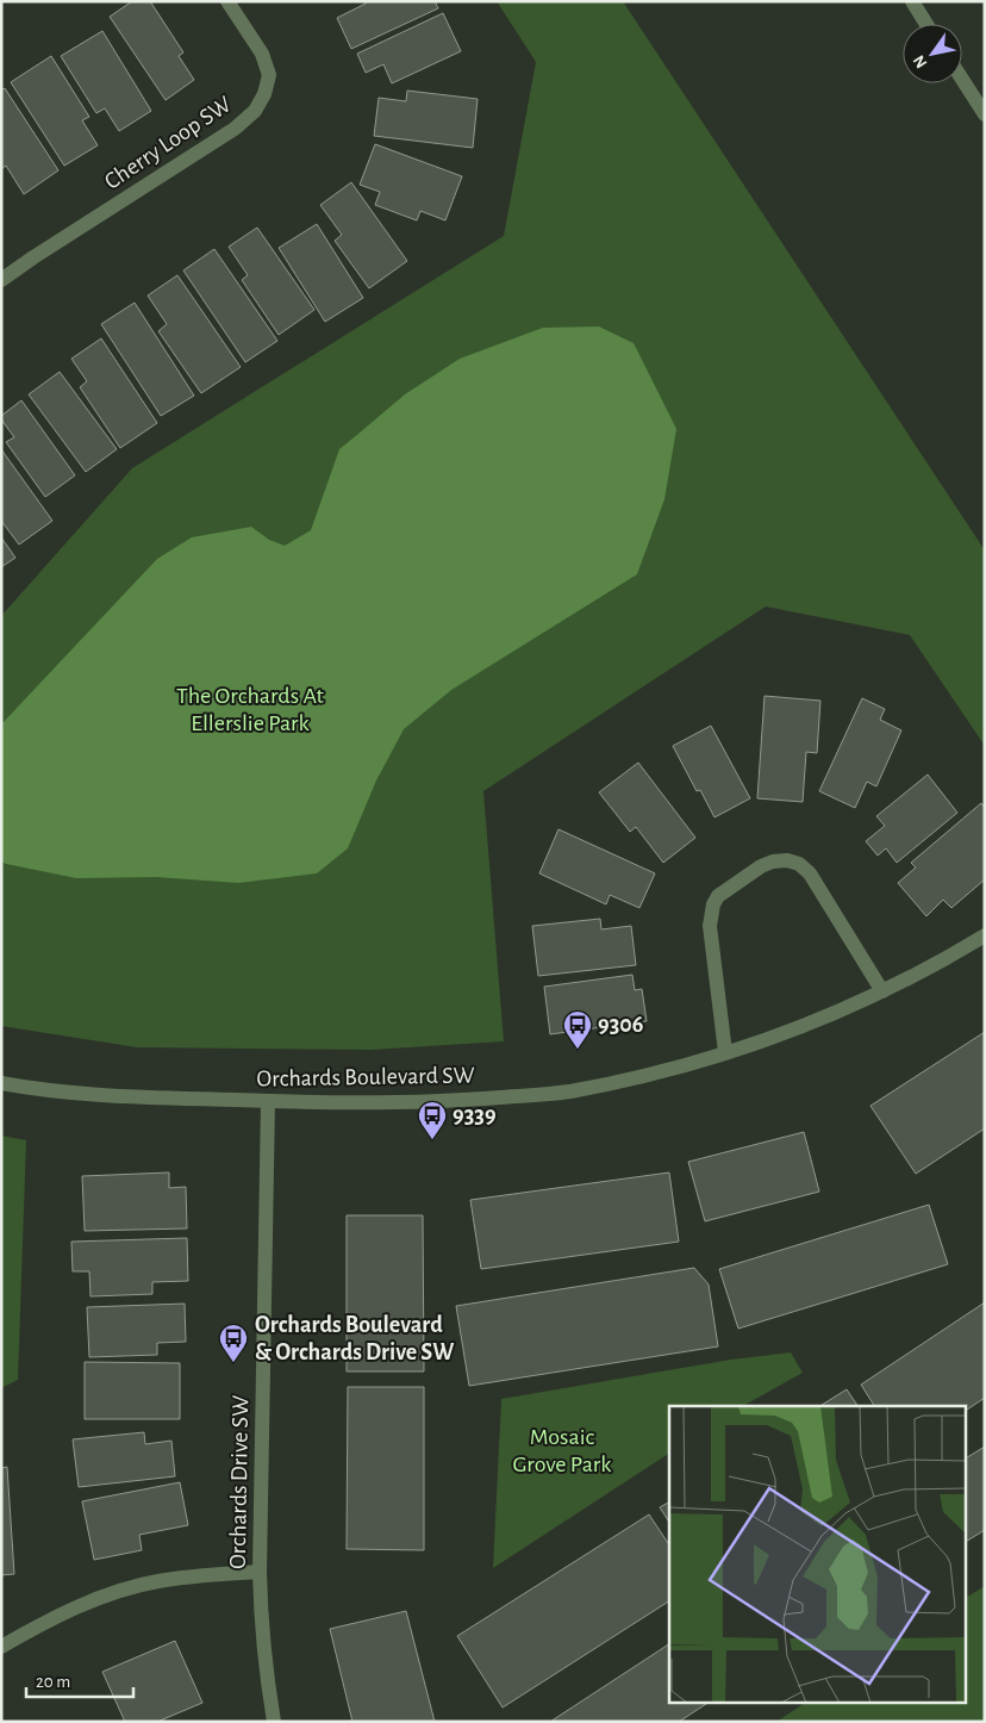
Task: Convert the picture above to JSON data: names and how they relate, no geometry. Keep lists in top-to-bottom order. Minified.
{"streets":{"street":["Cherry Loop SW","Orchards Boulevard SW","Orchards Drive SW"]},"crossings":[["Orchards Boulevard SW","Orchards Drive SW"]],"parks":["The Orchards At Ellerslie Park","Mosaic Grove Park"],"places":{"bus stop":["9306","9339","Orchards Boulevard & Orchards Drive SW"]},"scale_bar":"20 m","north":"bottom left"}
